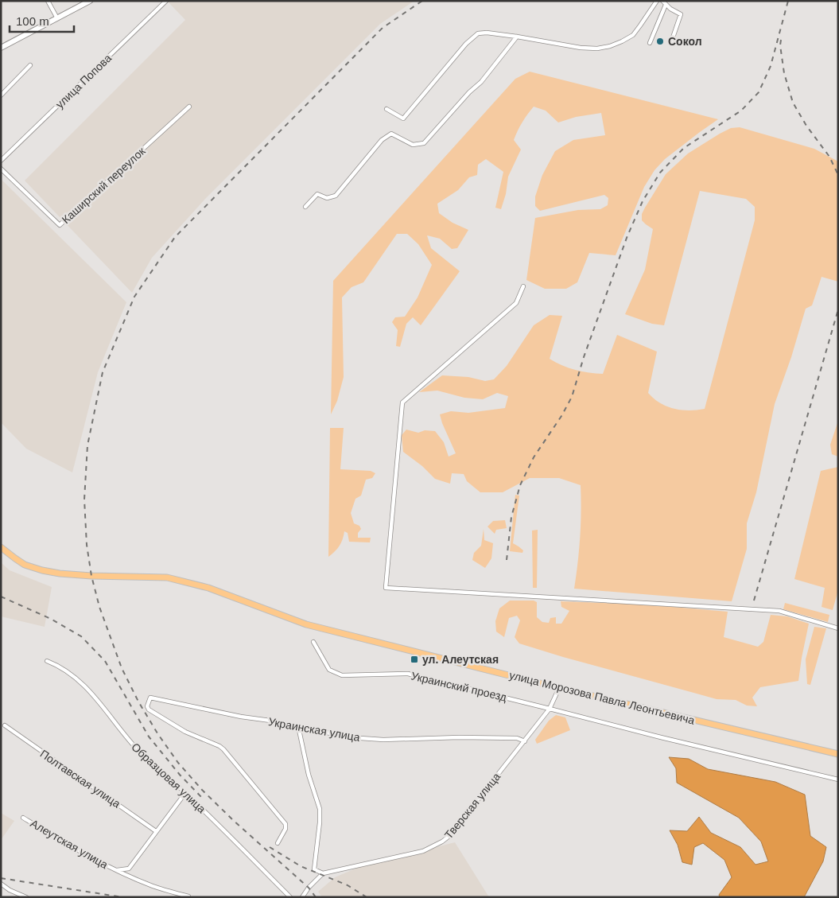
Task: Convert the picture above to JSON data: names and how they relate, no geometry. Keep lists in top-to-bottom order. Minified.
{"streets":{"main road":["улица Морозова Павла Леонтьевича"],"street":["улица Попова","Каширский переулок","Украинский проезд","Украинская улица","Образцовая улица","Полтавская улица","Тверская улица","Алеутская улица"]},"crossings":[["Украинский проезд","Тверская улица"],["улица Морозова Павла Леонтьевича","Тверская улица"],["Украинская улица","Тверская улица"]],"places":{"other":["Сокол"],"transit":["ул. Алеутская"]},"scale_bar":"100 m"}
